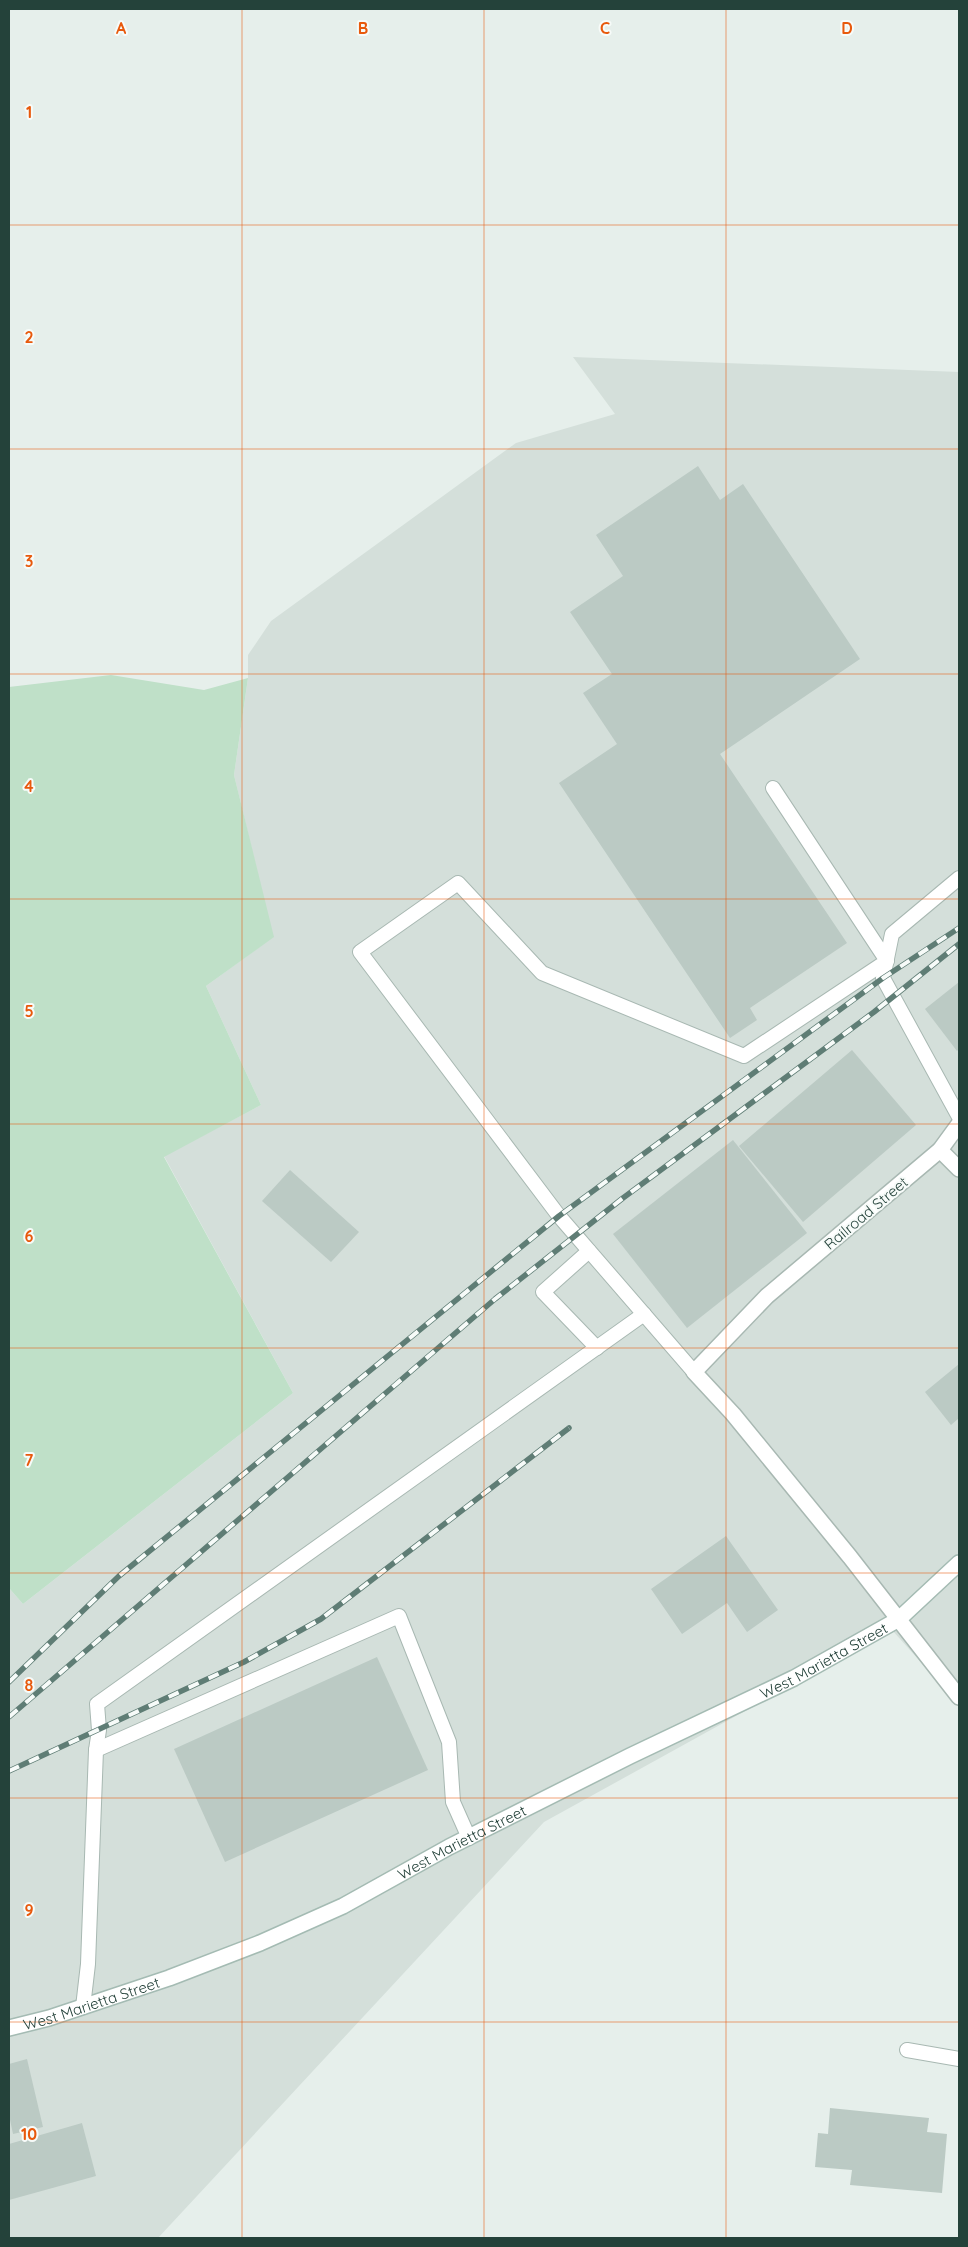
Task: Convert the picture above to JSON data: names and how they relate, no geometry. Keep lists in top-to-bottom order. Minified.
{"streets":{"street":["Railroad Street","West Marietta Street"]},"crossings":[["Railroad Street","West Marietta Street"]],"grid":{"columns":["A","B","C","D"],"rows":["1","2","3","4","5","6","7","8","9","10"]}}
